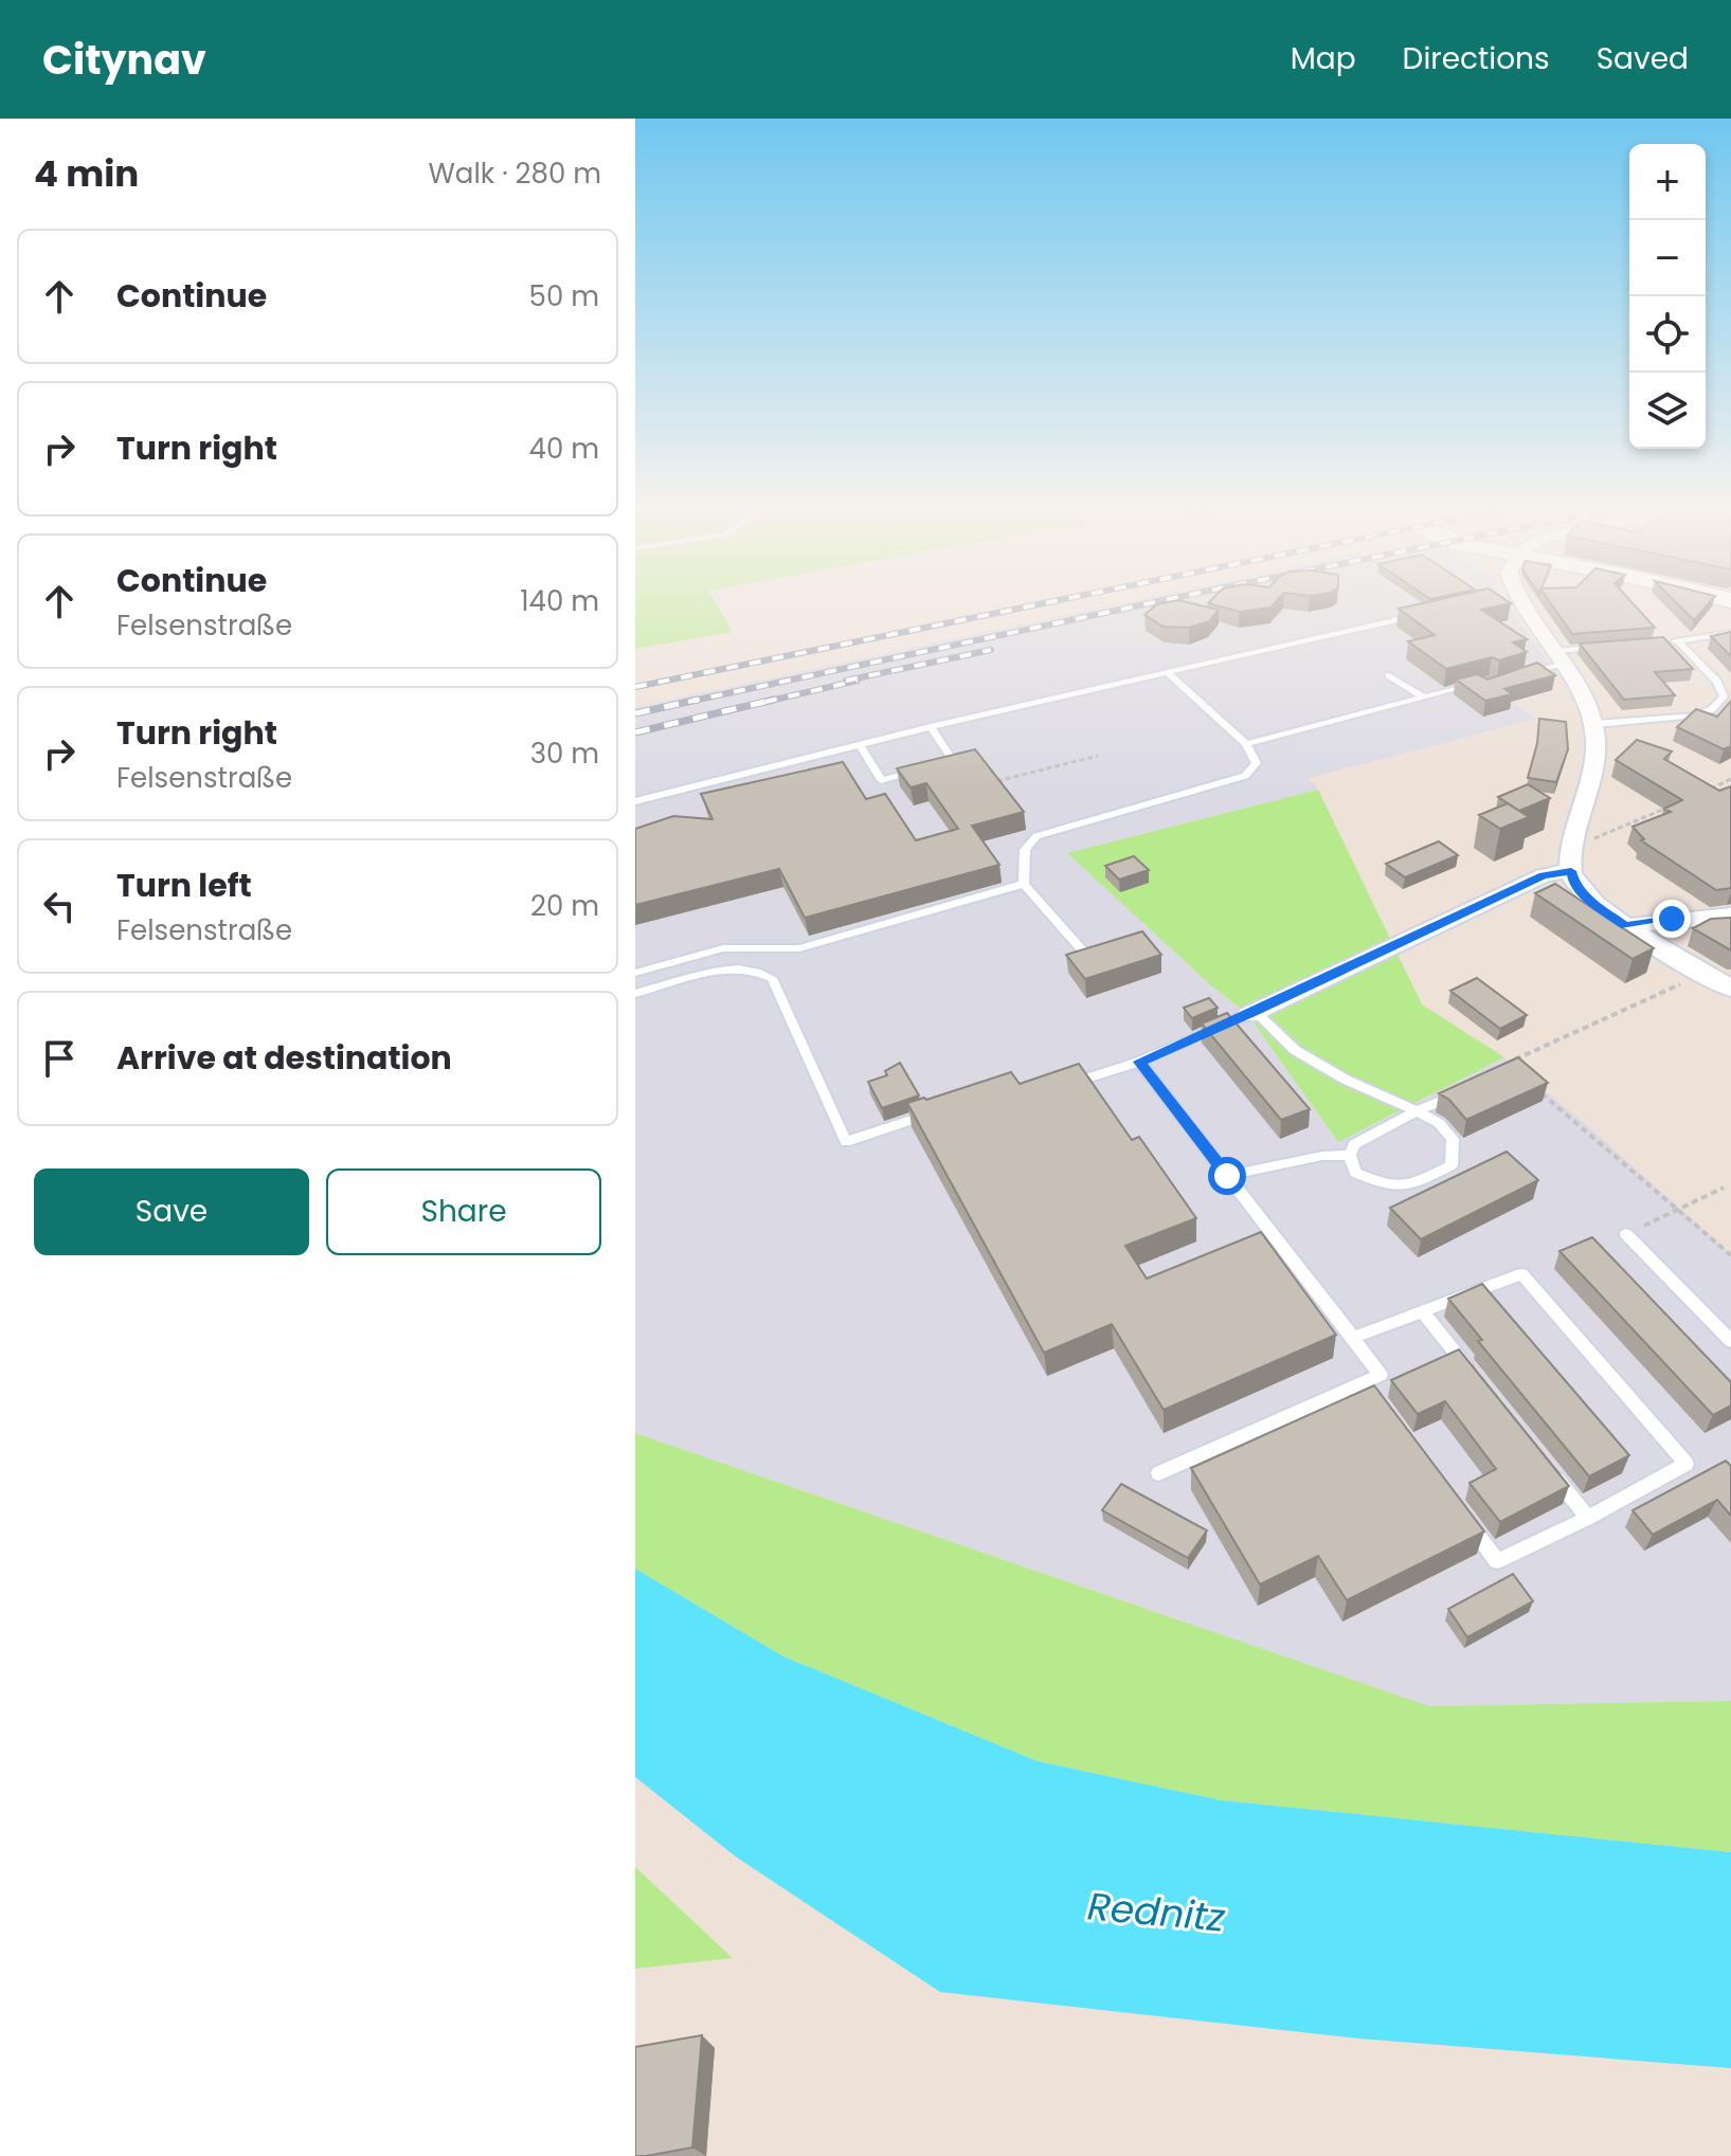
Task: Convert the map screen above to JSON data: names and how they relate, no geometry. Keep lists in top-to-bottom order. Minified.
{"water":["Rednitz"],"page":{"header":"Citynav","nav":["Map","Directions","Saved"],"heading":["4 min","Walk · 280 m"],"map_buttons":["+","−"],"list":[["Continue","50 m"],["Turn right","40 m"],["Continue","Felsenstraße","140 m"],["Turn right","Felsenstraße","30 m"],["Turn left","Felsenstraße","20 m"],"Arrive at destination"],"buttons":["Save","Share"]}}
